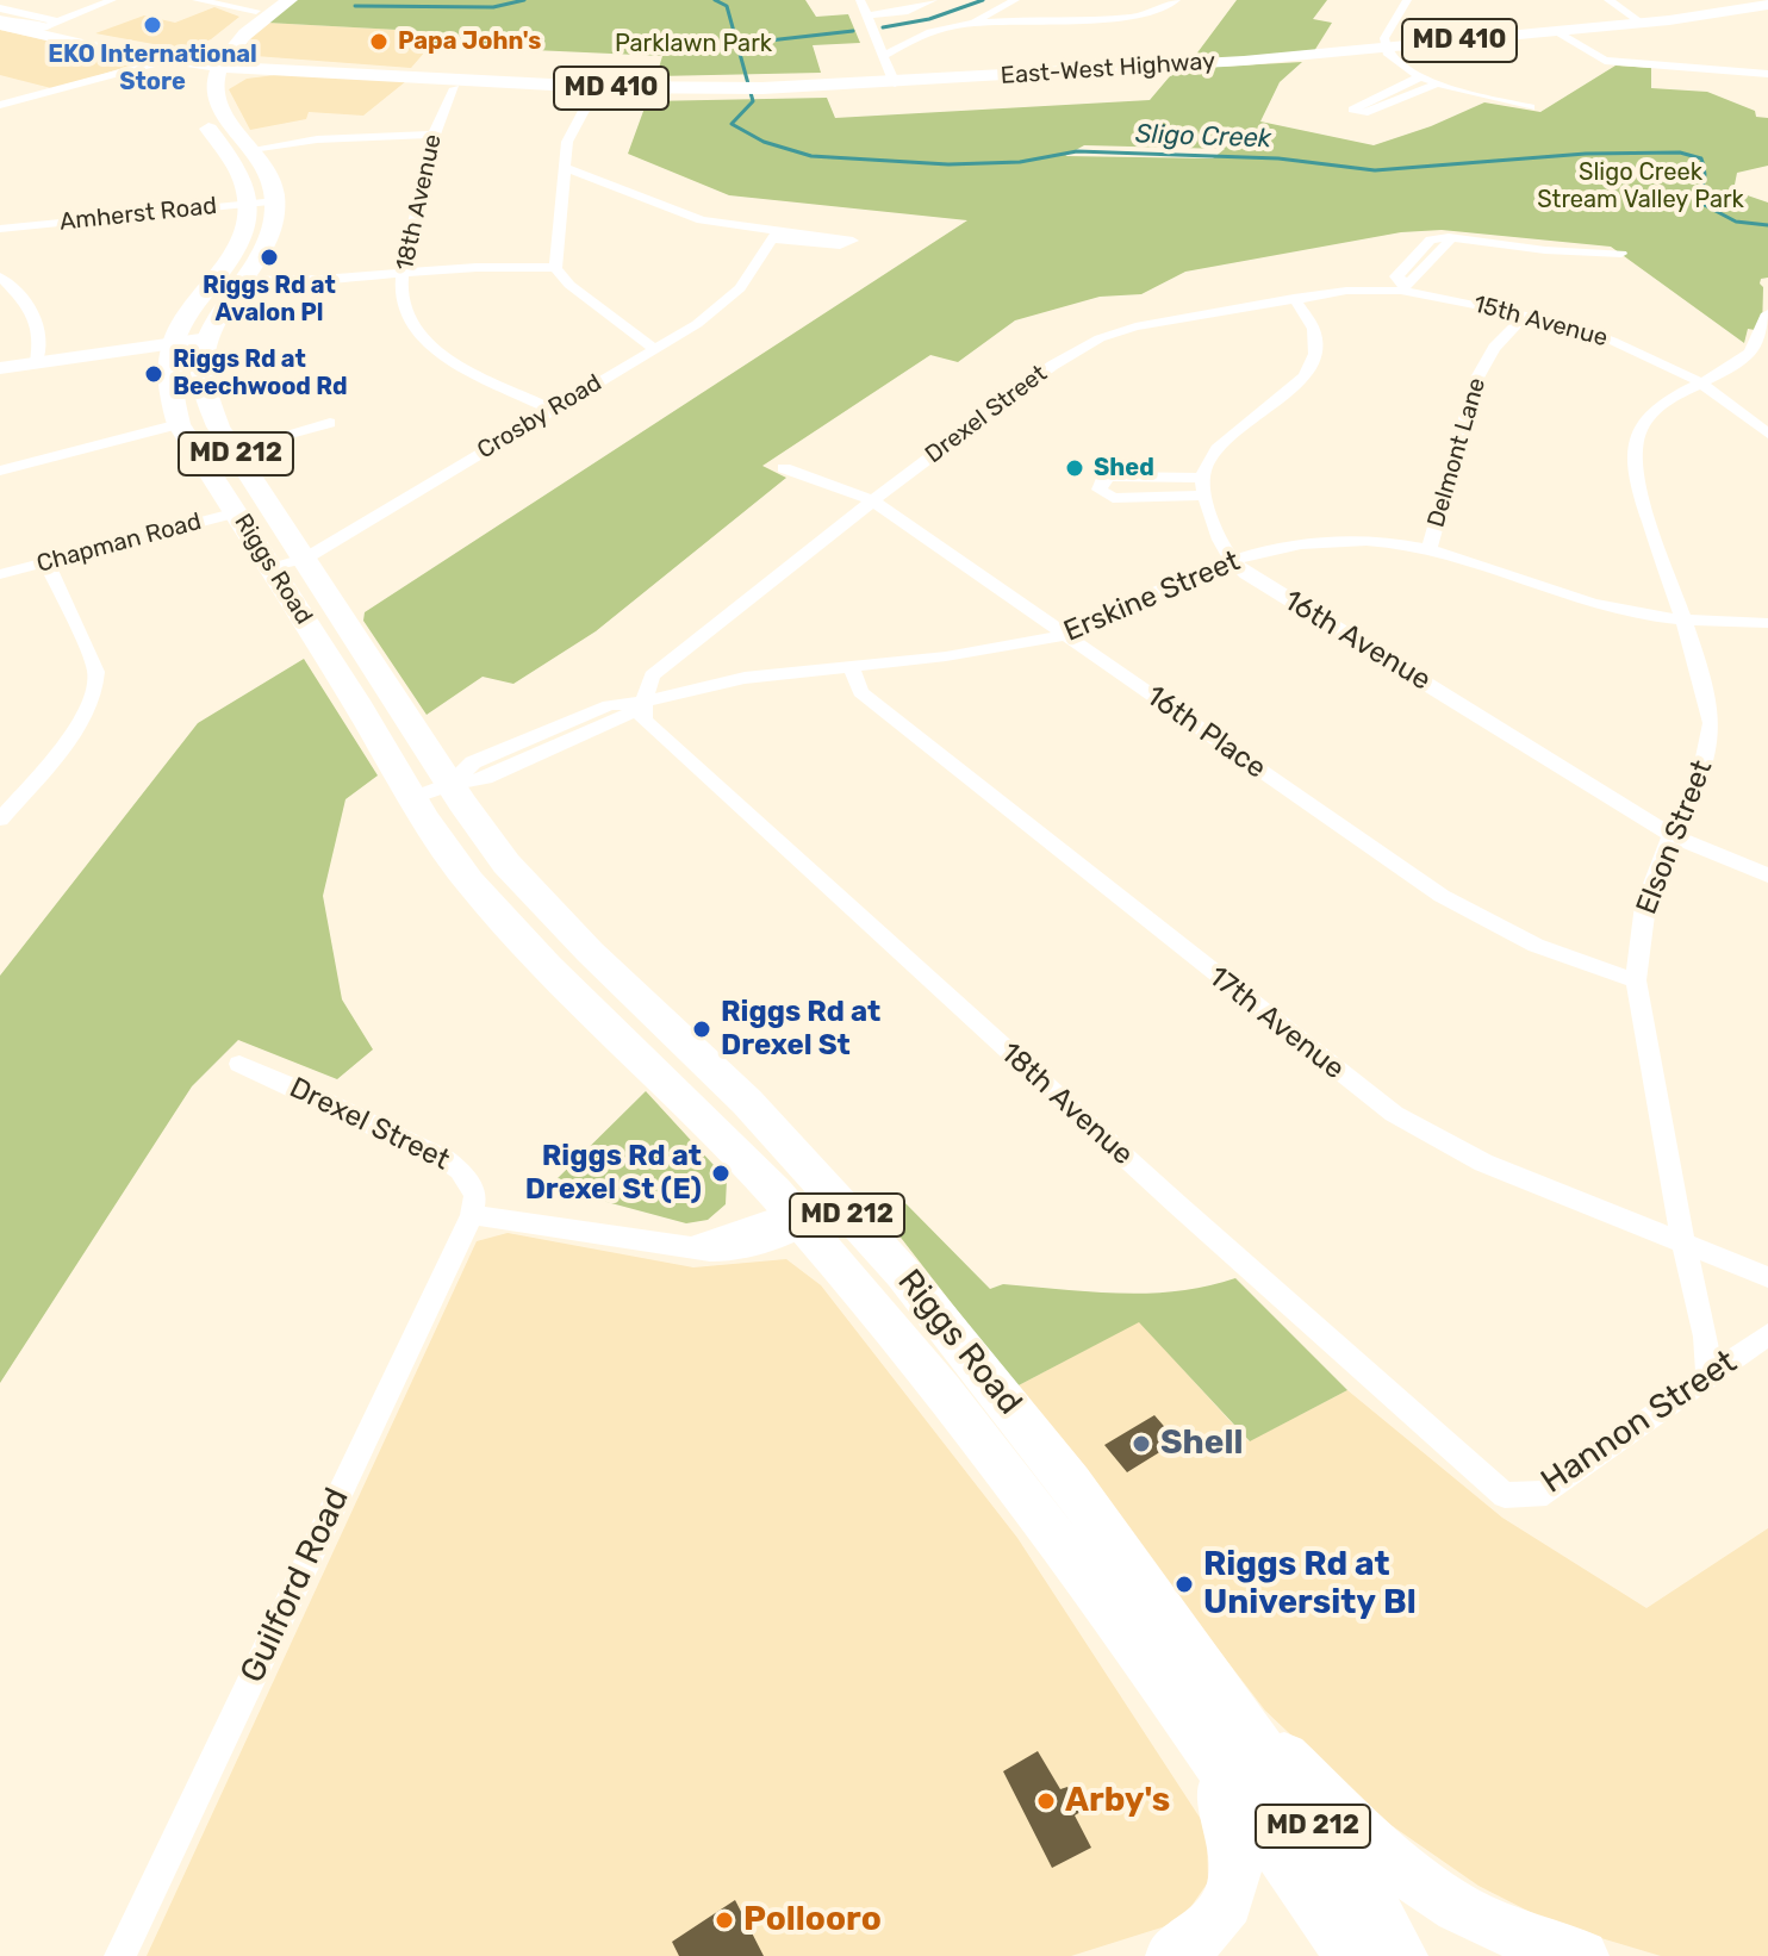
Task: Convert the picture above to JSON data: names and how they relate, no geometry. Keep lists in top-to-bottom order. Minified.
{"streets":{"main road":["MD 410","East-West Highway","MD 212","Riggs Road"],"street":["18th Avenue","Amherst Road","15th Avenue","Drexel Street","Crosby Road","Delmont Lane","Chapman Road","Erskine Street","16th Avenue","16th Place","Elson Street","17th Avenue","Hannon Street","Guilford Road"]},"crossings":[["18th Avenue","Drexel Street"],["18th Avenue","Crosby Road"],["18th Avenue","Erskine Street"],["18th Avenue","Hannon Street"],["Amherst Road","Riggs Road"],["15th Avenue","Drexel Street"],["15th Avenue","Delmont Lane"],["15th Avenue","Elson Street"],["Drexel Street","Riggs Road"],["Drexel Street","Erskine Street"],["Drexel Street","16th Place"],["Drexel Street","Guilford Road"],["Crosby Road","Riggs Road"],["Delmont Lane","Erskine Street"],["Chapman Road","Riggs Road"],["Erskine Street","16th Avenue"],["Erskine Street","16th Place"],["Erskine Street","Elson Street"],["Erskine Street","17th Avenue"],["16th Avenue","Elson Street"],["16th Place","Elson Street"],["Elson Street","17th Avenue"],["Elson Street","Hannon Street"]],"water":["Sligo Creek"],"parks":["Parklawn Park","Sligo Creek Stream Valley Park"],"places":["EKO International Store","Papa John's","Riggs Rd at Avalon Pl","Riggs Rd at Beechwood Rd","Shed","Riggs Rd at Drexel St","Riggs Rd at Drexel St (E)","Shell","Riggs Rd at University Bl","Arby's","Pollooro"]}
